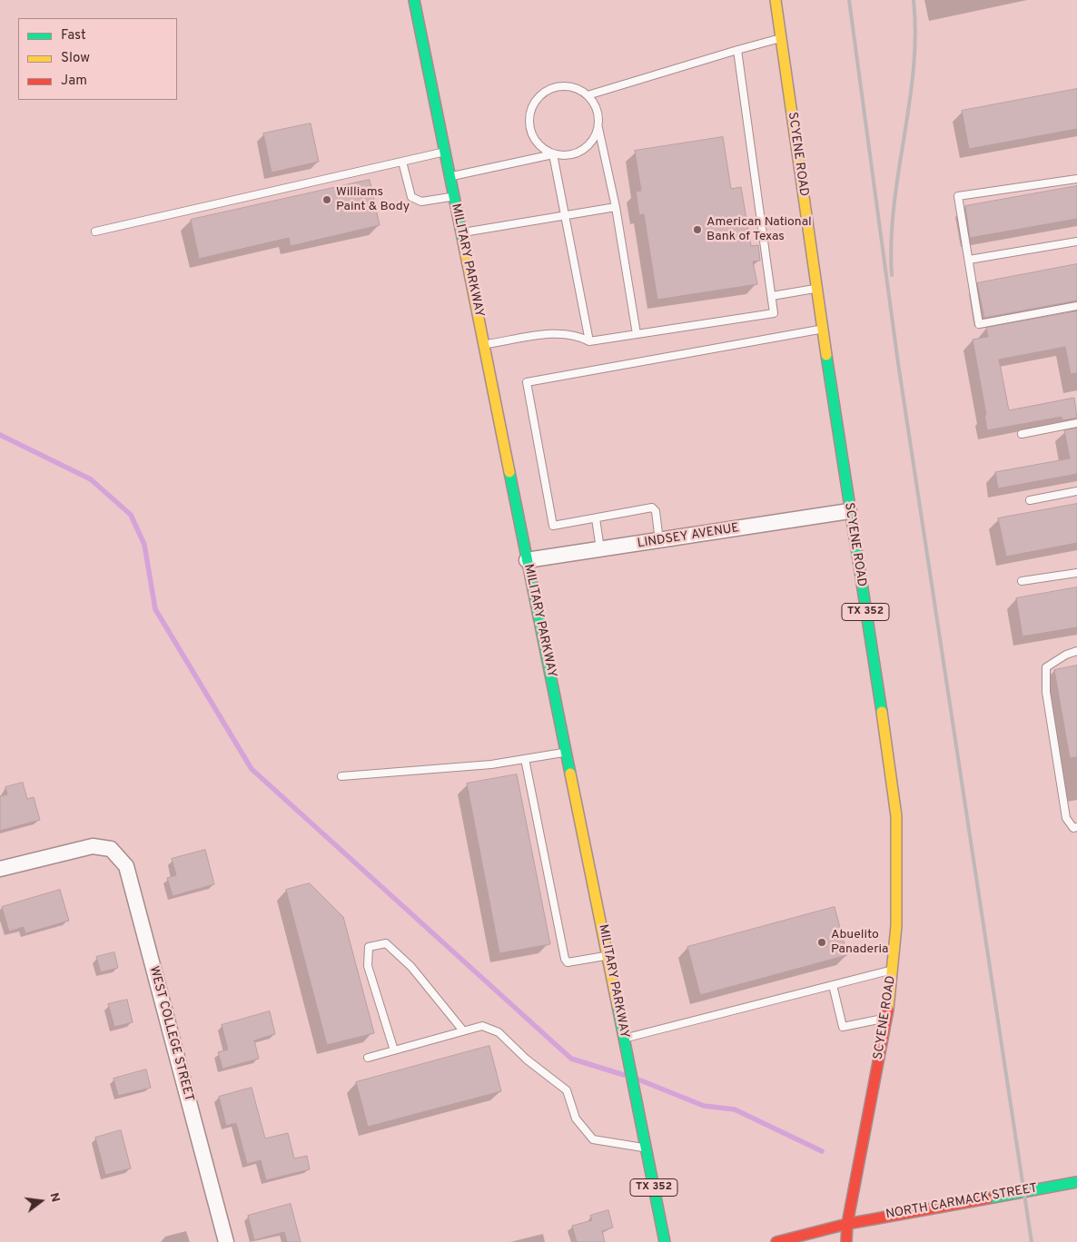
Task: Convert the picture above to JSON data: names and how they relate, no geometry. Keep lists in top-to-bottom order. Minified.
{"streets":{"main road":["SCYENE ROAD","MILITARY PARKWAY","TX 352","NORTH CARMACK STREET"],"street":["LINDSEY AVENUE","WEST COLLEGE STREET"]},"crossings":[["SCYENE ROAD","LINDSEY AVENUE"],["SCYENE ROAD","TX 352"],["SCYENE ROAD","NORTH CARMACK STREET"],["MILITARY PARKWAY","LINDSEY AVENUE"],["TX 352","NORTH CARMACK STREET"]],"places":["Williams Paint & Body","American National Bank of Texas","Abuelito Panaderia"],"legend":["Fast","Slow","Jam"],"north":"right"}
